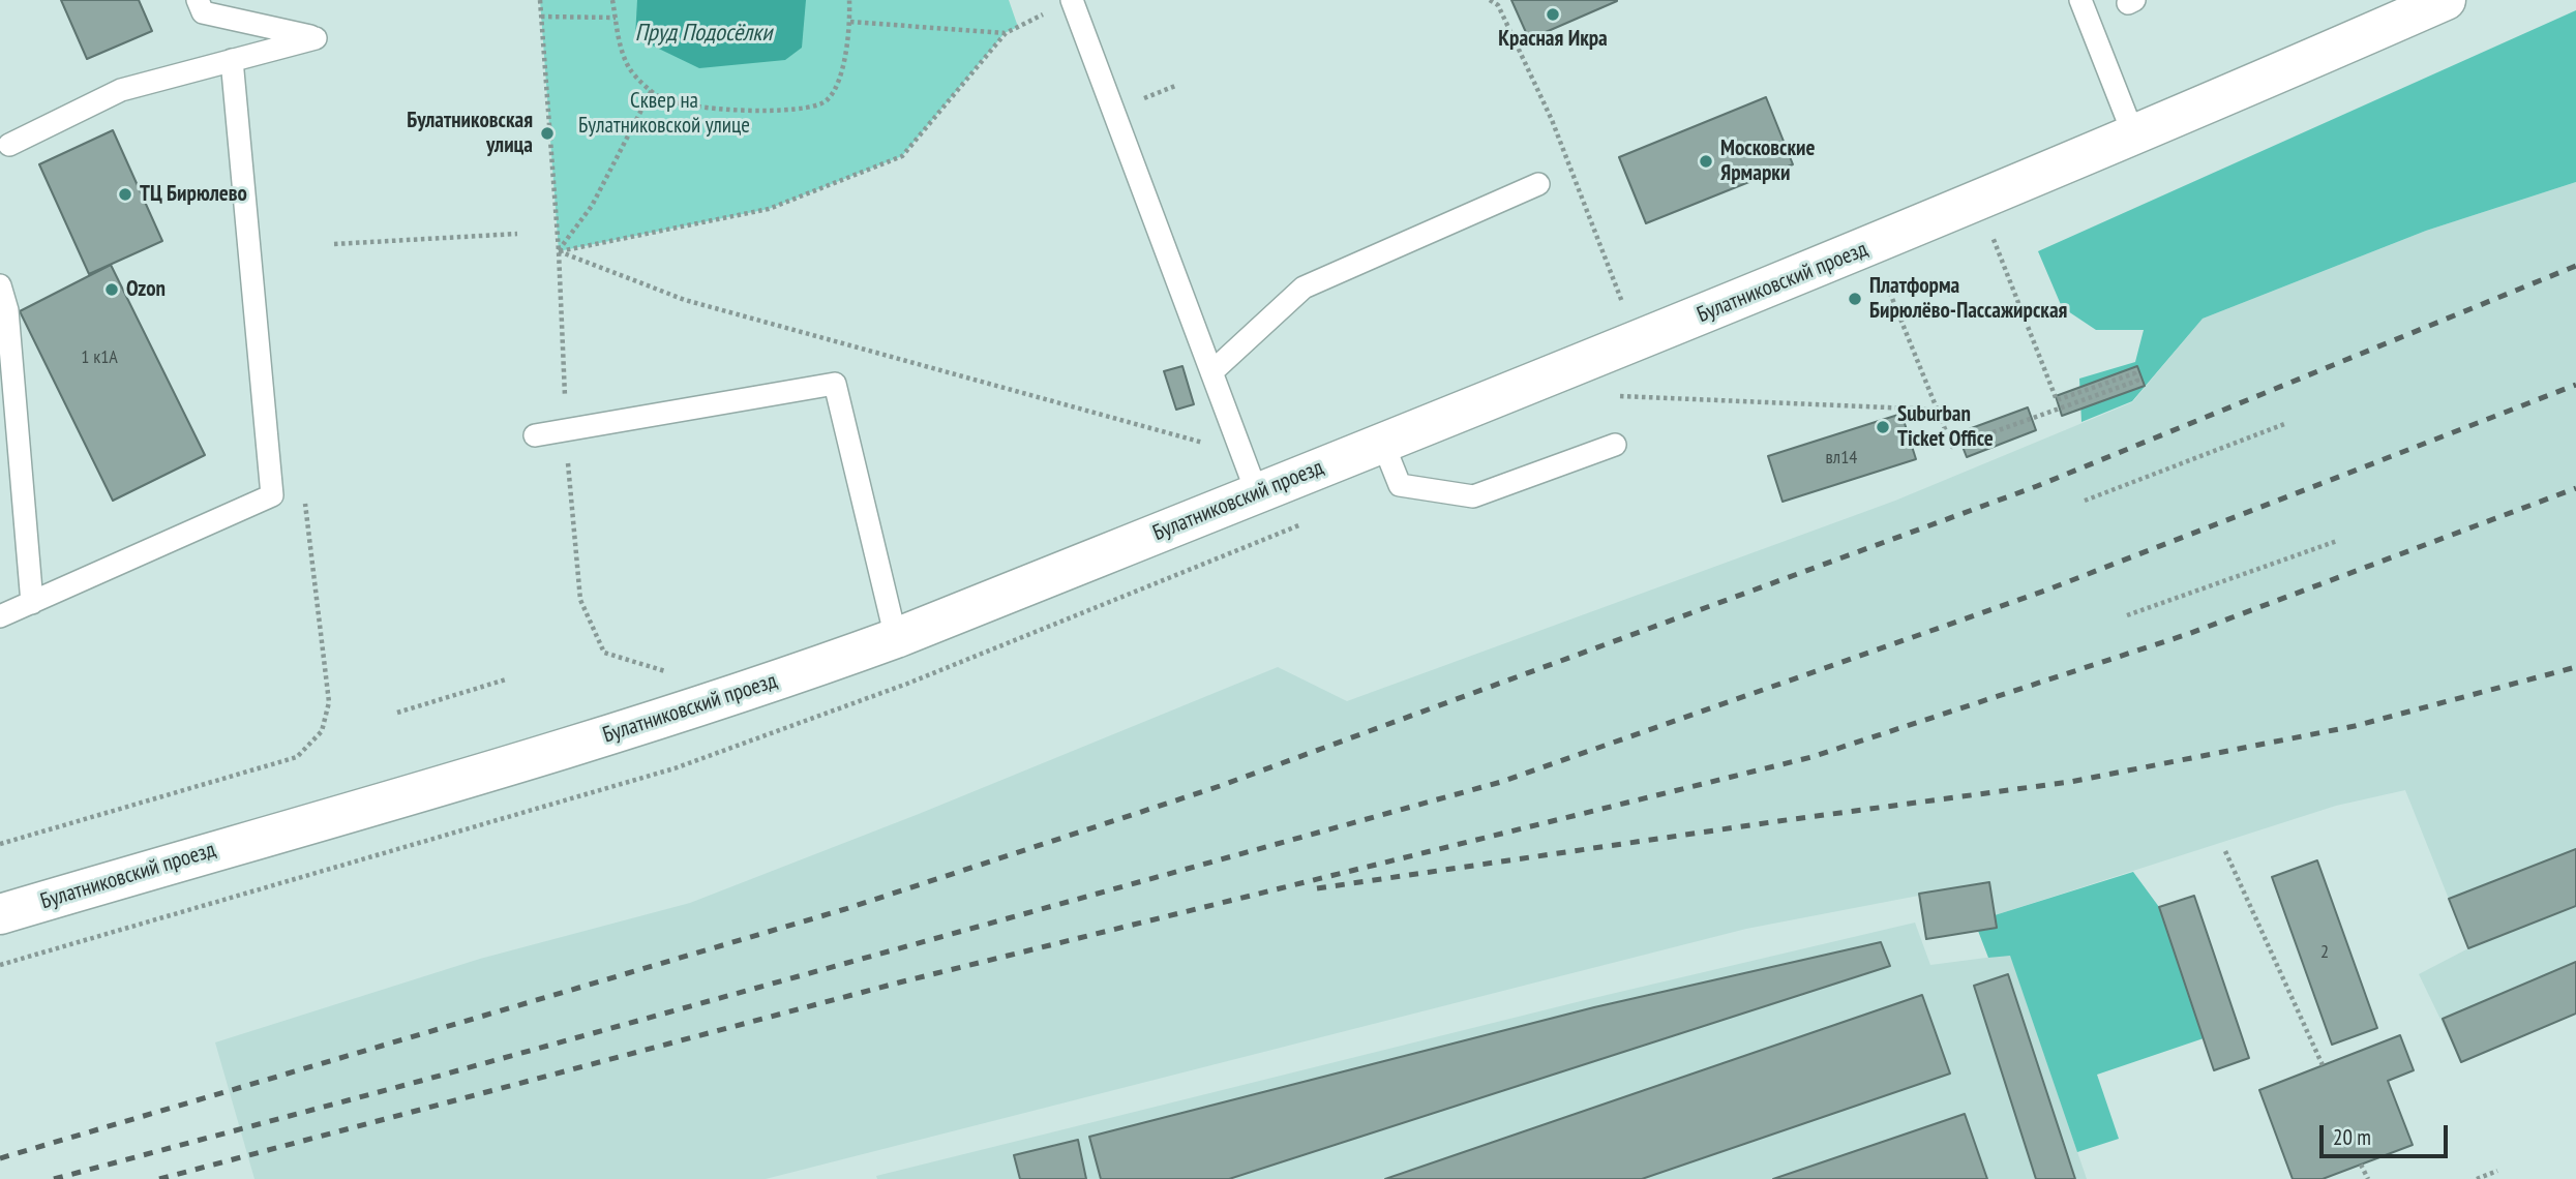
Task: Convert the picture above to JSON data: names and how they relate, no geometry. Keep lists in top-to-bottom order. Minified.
{"streets":{"street":["Булатниковский проезд"]},"water":["Пруд Подосёлки"],"parks":["Сквер на Булатниковской улице"],"places":["Красная Икра","Булатниковская улица","Московские Ярмарки","ТЦ Бирюлево","Ozon","Платформа Бирюлёво-Пассажирская","Suburban Ticket Office"],"house_numbers":["1 к1А","вл14","2"],"scale_bar":"20 m"}
